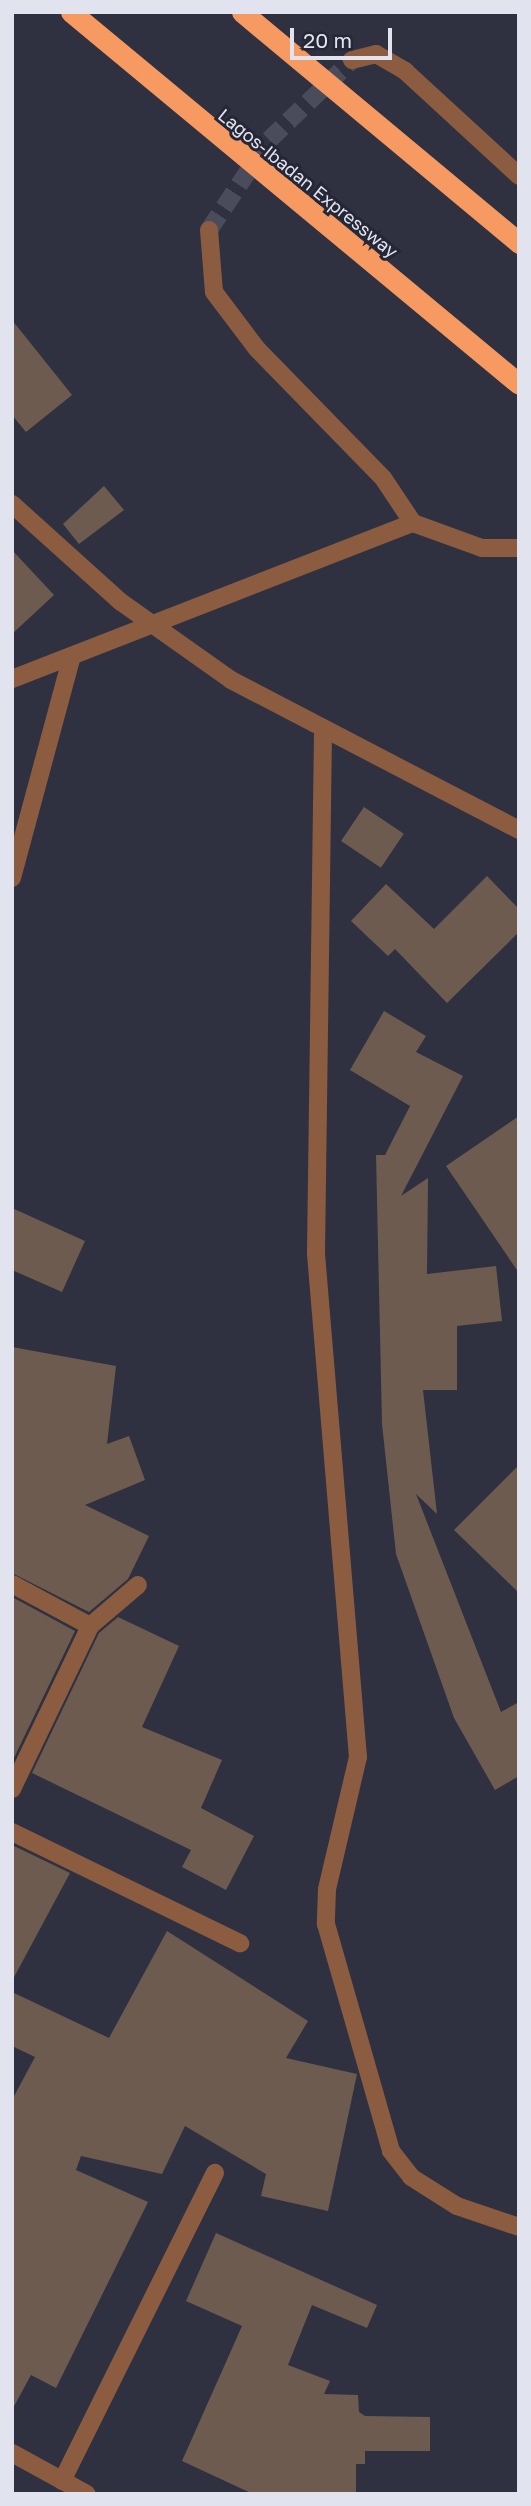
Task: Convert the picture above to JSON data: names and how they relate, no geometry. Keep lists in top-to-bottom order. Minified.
{"streets":{"highway":["Lagos-Ibadan Expressway"]},"scale_bar":"20 m"}
